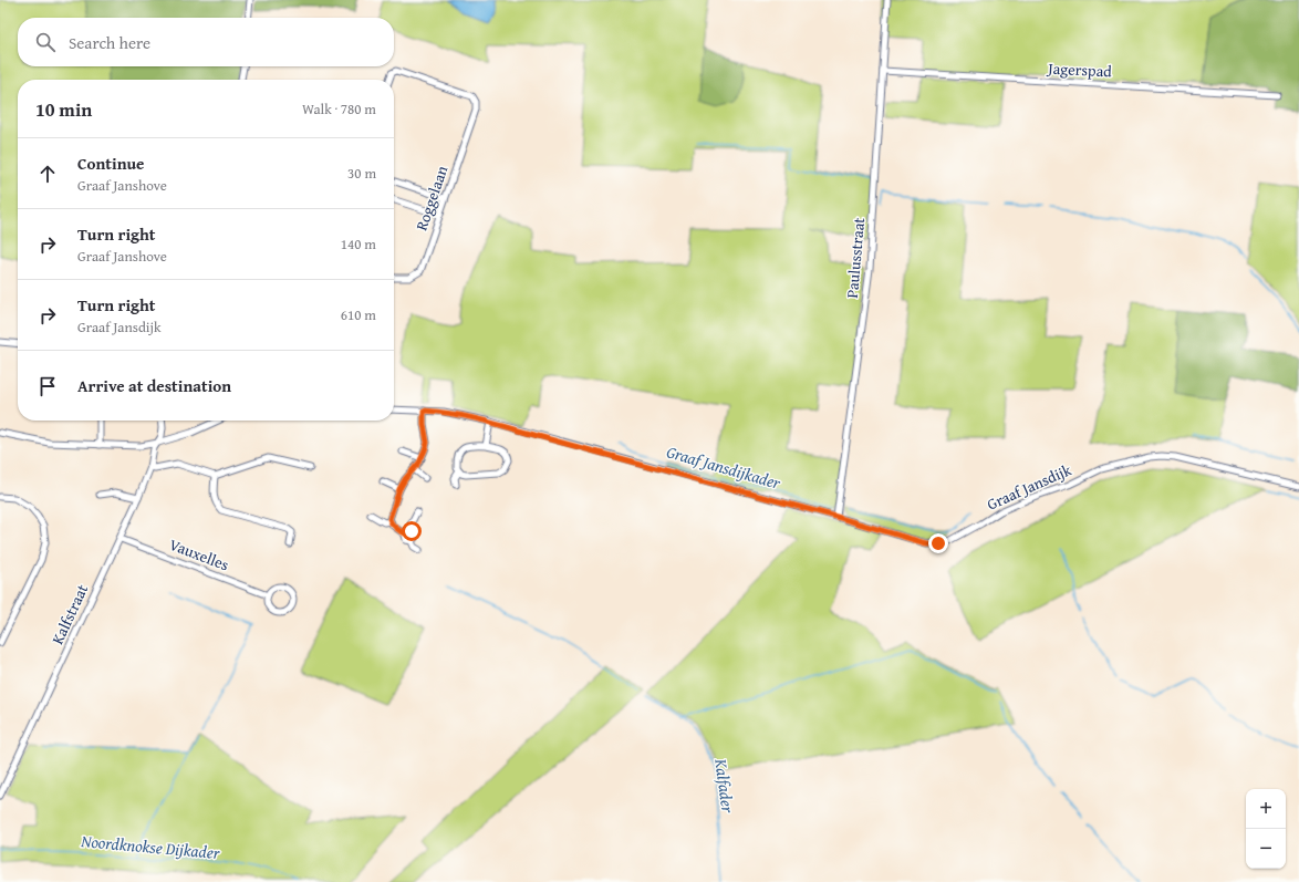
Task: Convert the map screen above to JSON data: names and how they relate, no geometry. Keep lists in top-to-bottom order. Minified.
{"streets":{"street":["Jagerspad","Roggelaan","Paulusstraat","Graaf Jansdijk","Vauxelles","Kalfstraat"]},"crossings":[["Jagerspad","Paulusstraat"],["Paulusstraat","Graaf Jansdijk"],["Vauxelles","Kalfstraat"]],"water":["Graaf Jansdijkader","Kalfader","Noordknokse Dijkader"],"page":{"search":"Search here","heading":["10 min","Walk · 780 m"],"list":[["Continue","Graaf Janshove","30 m"],["Turn right","Graaf Janshove","140 m"],["Turn right","Graaf Jansdijk","610 m"],"Arrive at destination"],"map_buttons":["+","−"]}}
